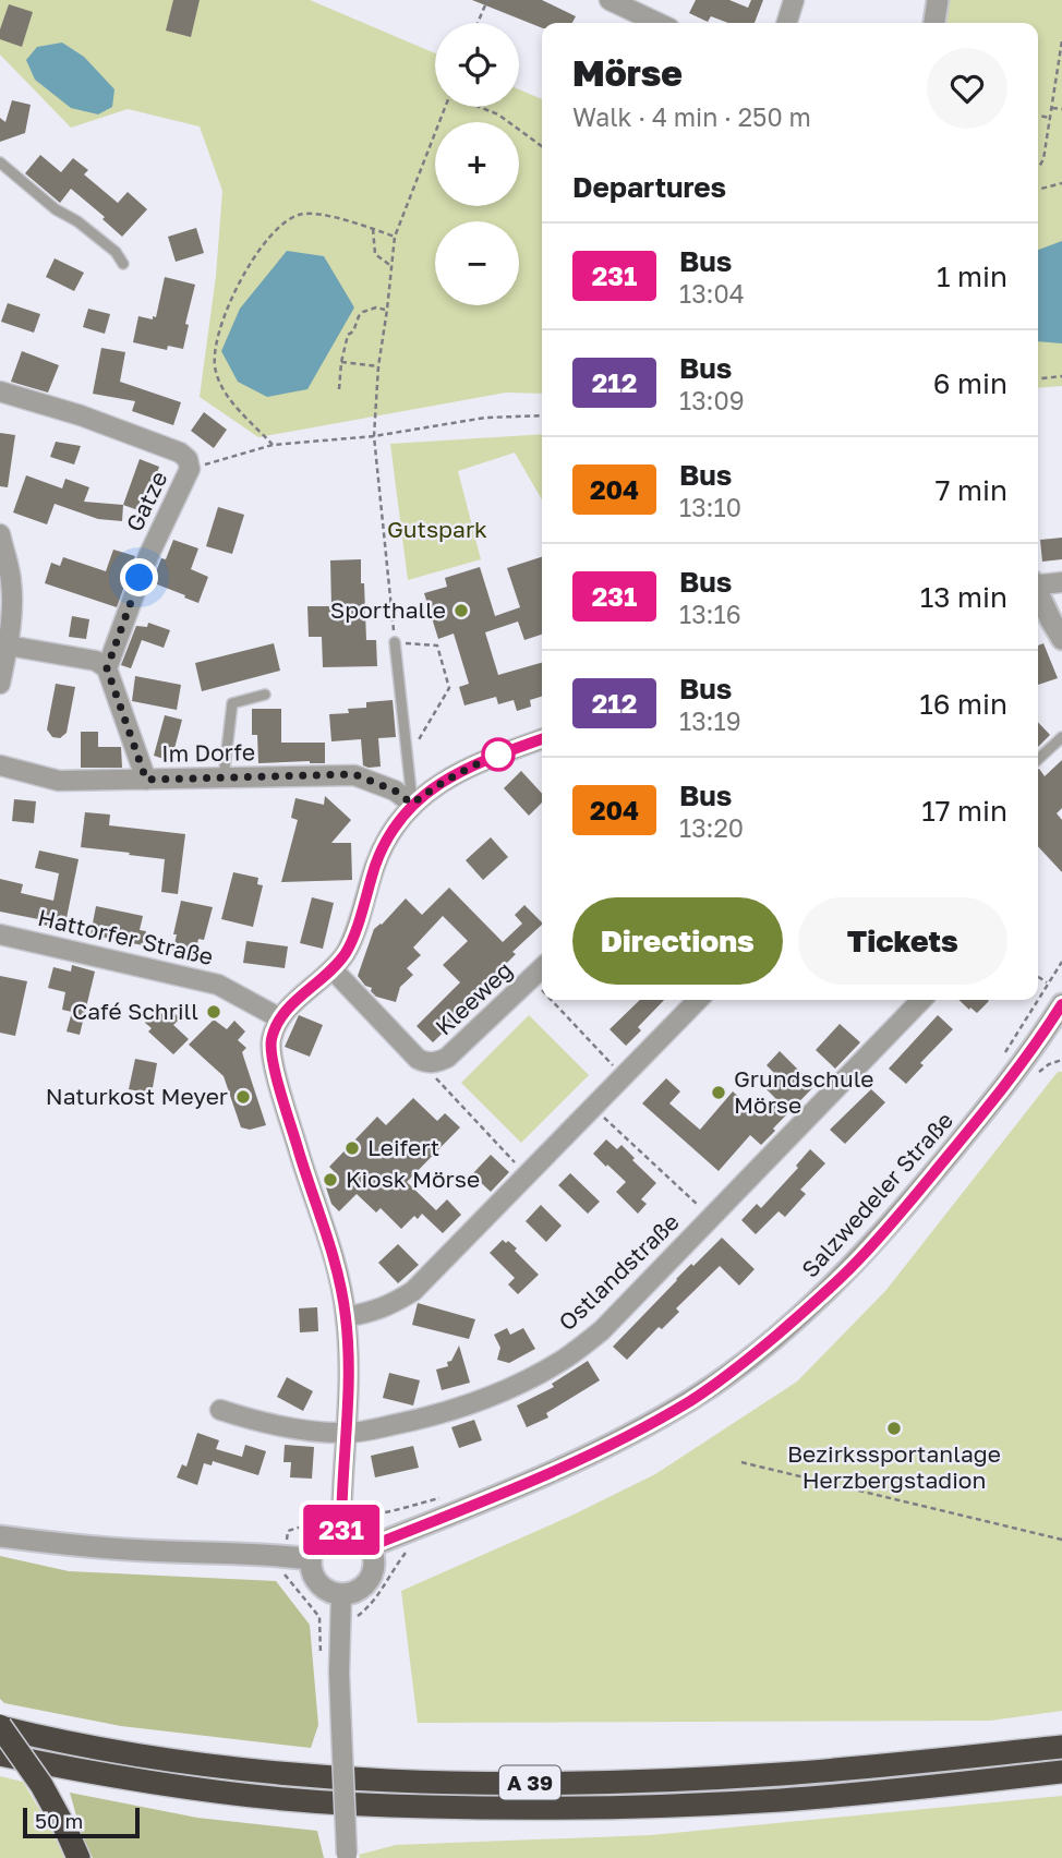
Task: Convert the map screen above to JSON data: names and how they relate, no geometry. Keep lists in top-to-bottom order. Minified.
{"streets":{"highway":["A 39"],"street":["Gatze","Im Dorfe","Hattorfer Straße","Kleeweg","Salzwedeler Straße","Ostlandstraße"]},"parks":["Gutspark"],"places":["Sporthalle","Café Schrill","Grundschule Mörse","Naturkost Meyer","Leifert","Kiosk Mörse","Bezirkssportanlage Herzbergstadion"],"lines":["bus line 231"],"scale_bar":"50 m","page":{"on_map":"231","map_buttons":["+","−"],"heading":[["Mörse","Walk · 4 min · 250 m"],"Departures"],"list":[{"mark":"231","name":"Bus","note":"13:04","value":"1 min"},{"mark":"212","name":"Bus","note":"13:09","value":"6 min"},{"mark":"204","name":"Bus","note":"13:10","value":"7 min"},{"mark":"231","name":"Bus","note":"13:16","value":"13 min"},{"mark":"212","name":"Bus","note":"13:19","value":"16 min"},{"mark":"204","name":"Bus","note":"13:20","value":"17 min"}],"buttons":["Directions","Tickets"],"scale":"50 m"}}
